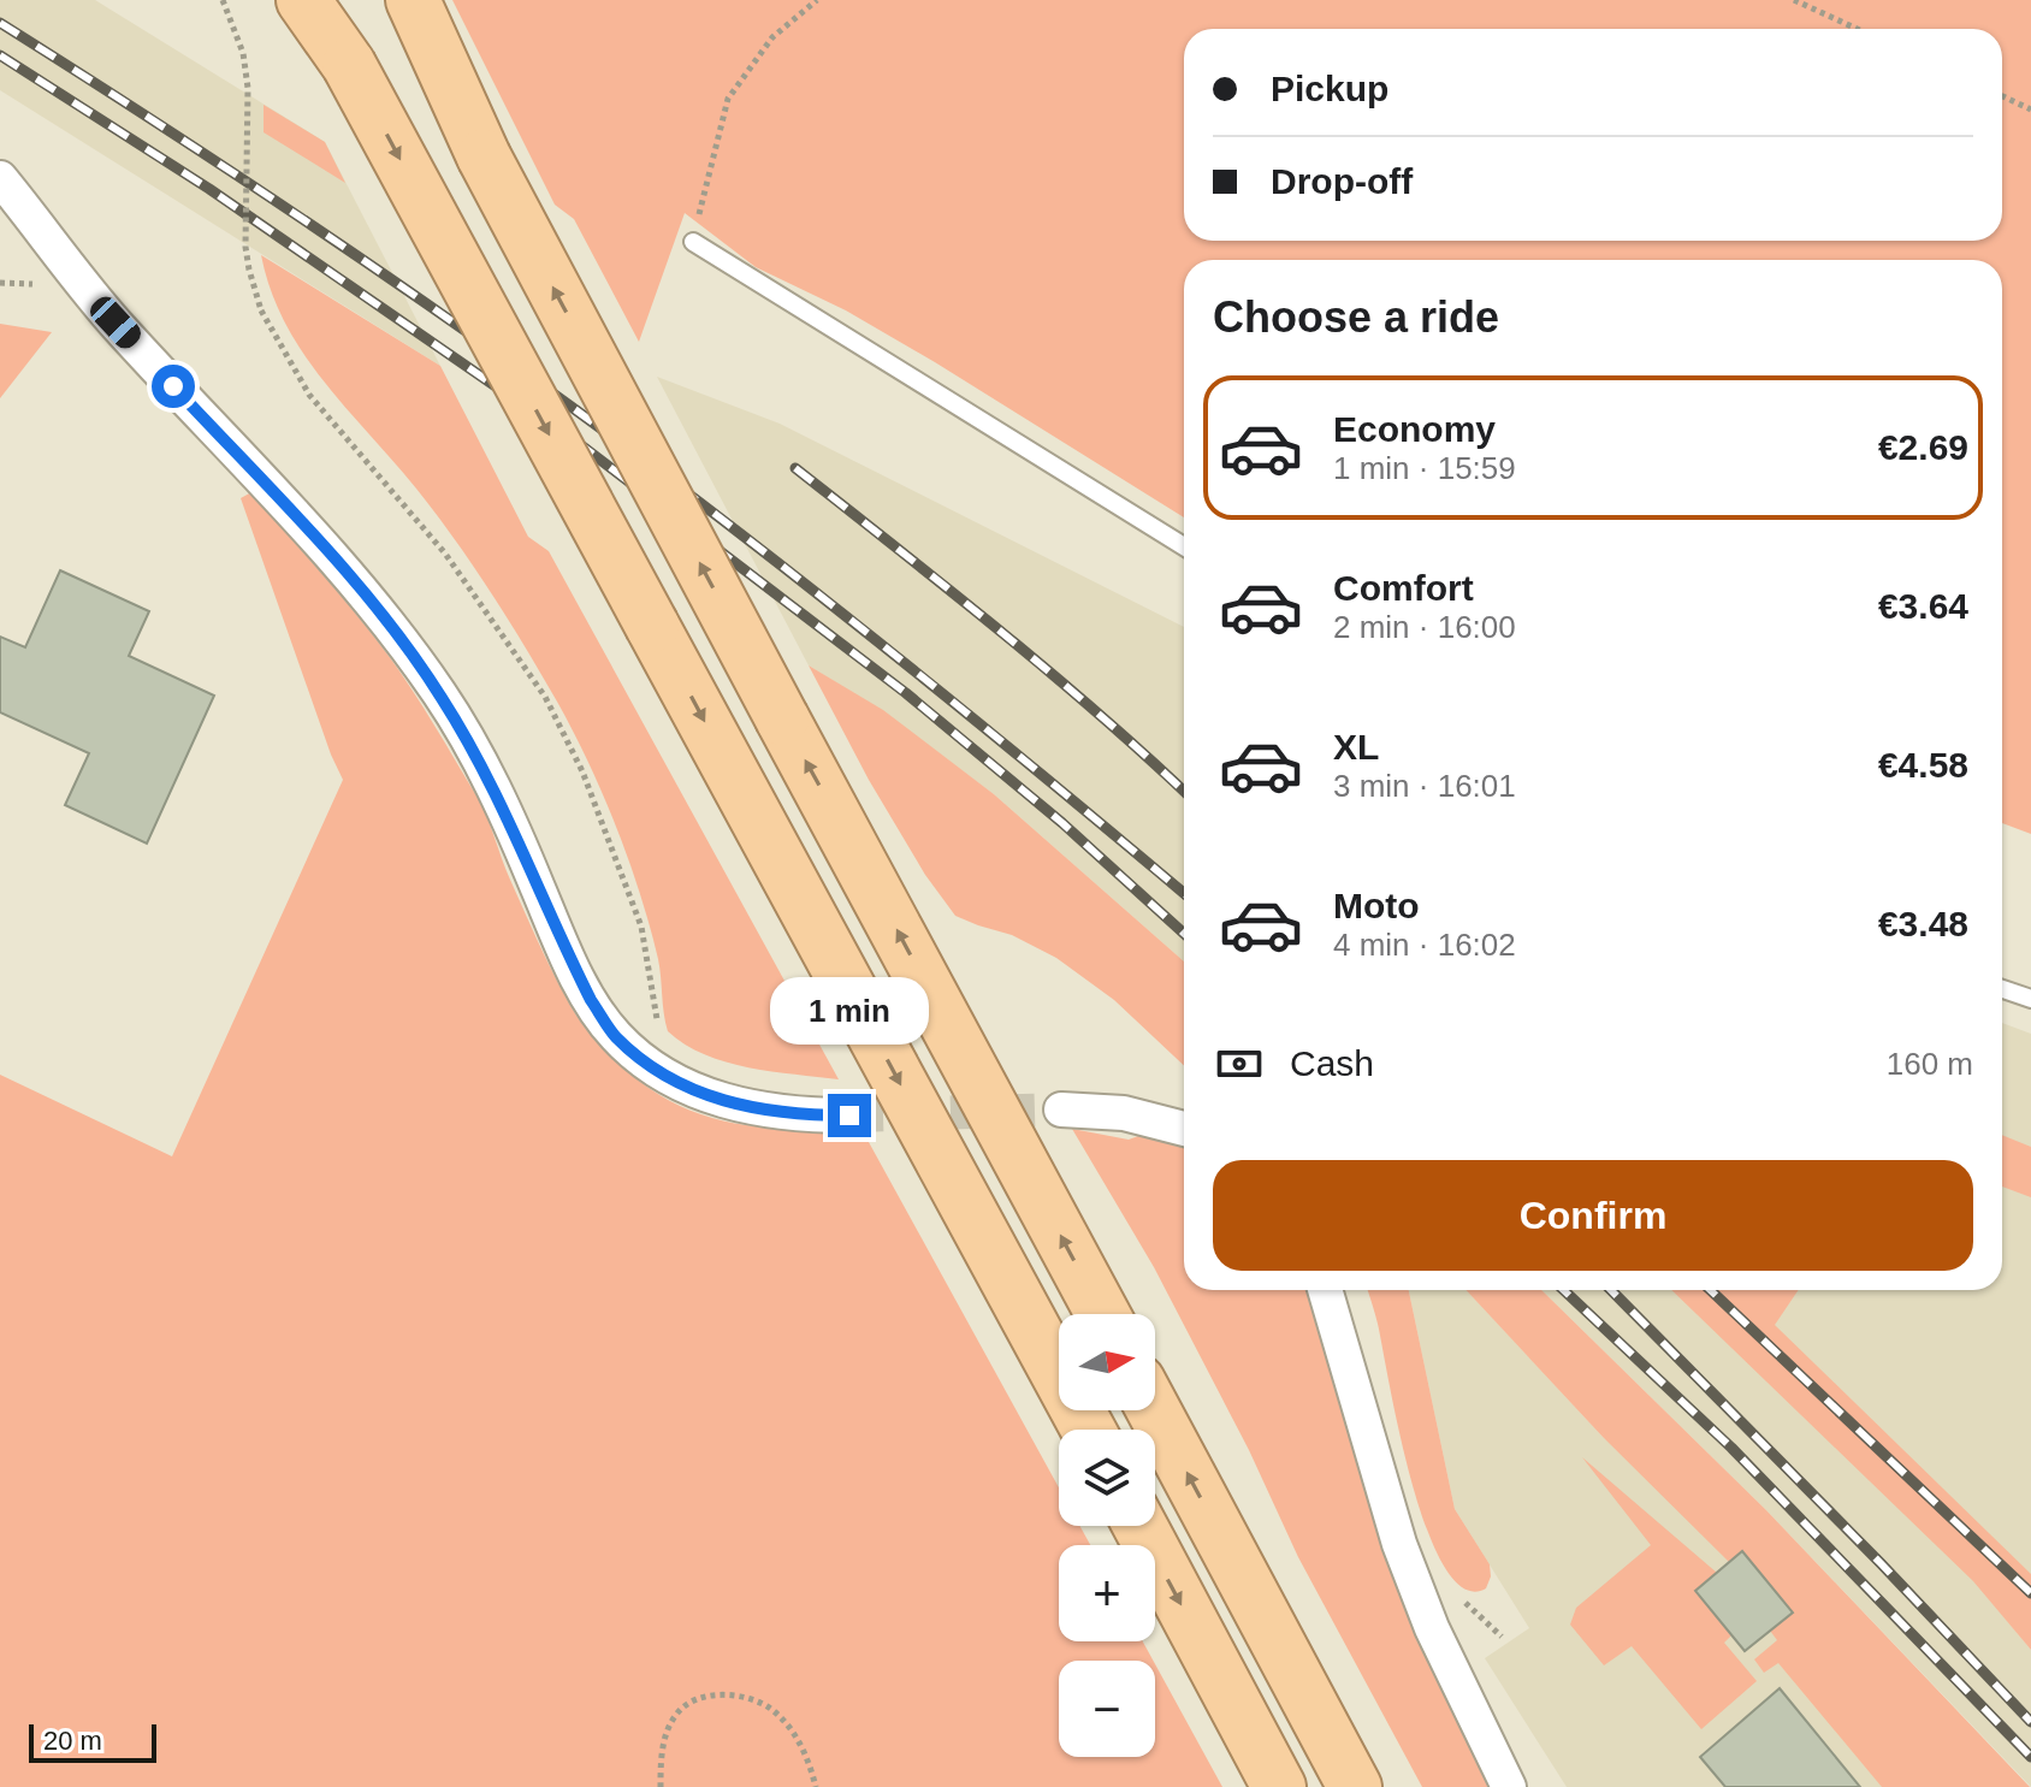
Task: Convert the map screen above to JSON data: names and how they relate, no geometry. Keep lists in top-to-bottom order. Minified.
{"scale_bar":"20 m","north":"right","page":{"banner":["Pickup","Drop-off"],"heading":"Choose a ride","list":[{"name":"Economy","note":"1 min · 15:59","value":"€2.69"},{"name":"Comfort","note":"2 min · 16:00","value":"€3.64"},{"name":"XL","note":"3 min · 16:01","value":"€4.58"},{"name":"Moto","note":"4 min · 16:02","value":"€3.48"}],"bubble":"1 min","pay":["Cash","160 m"],"buttons":"Confirm","map_buttons":["+","−"],"scale":"20 m"}}
